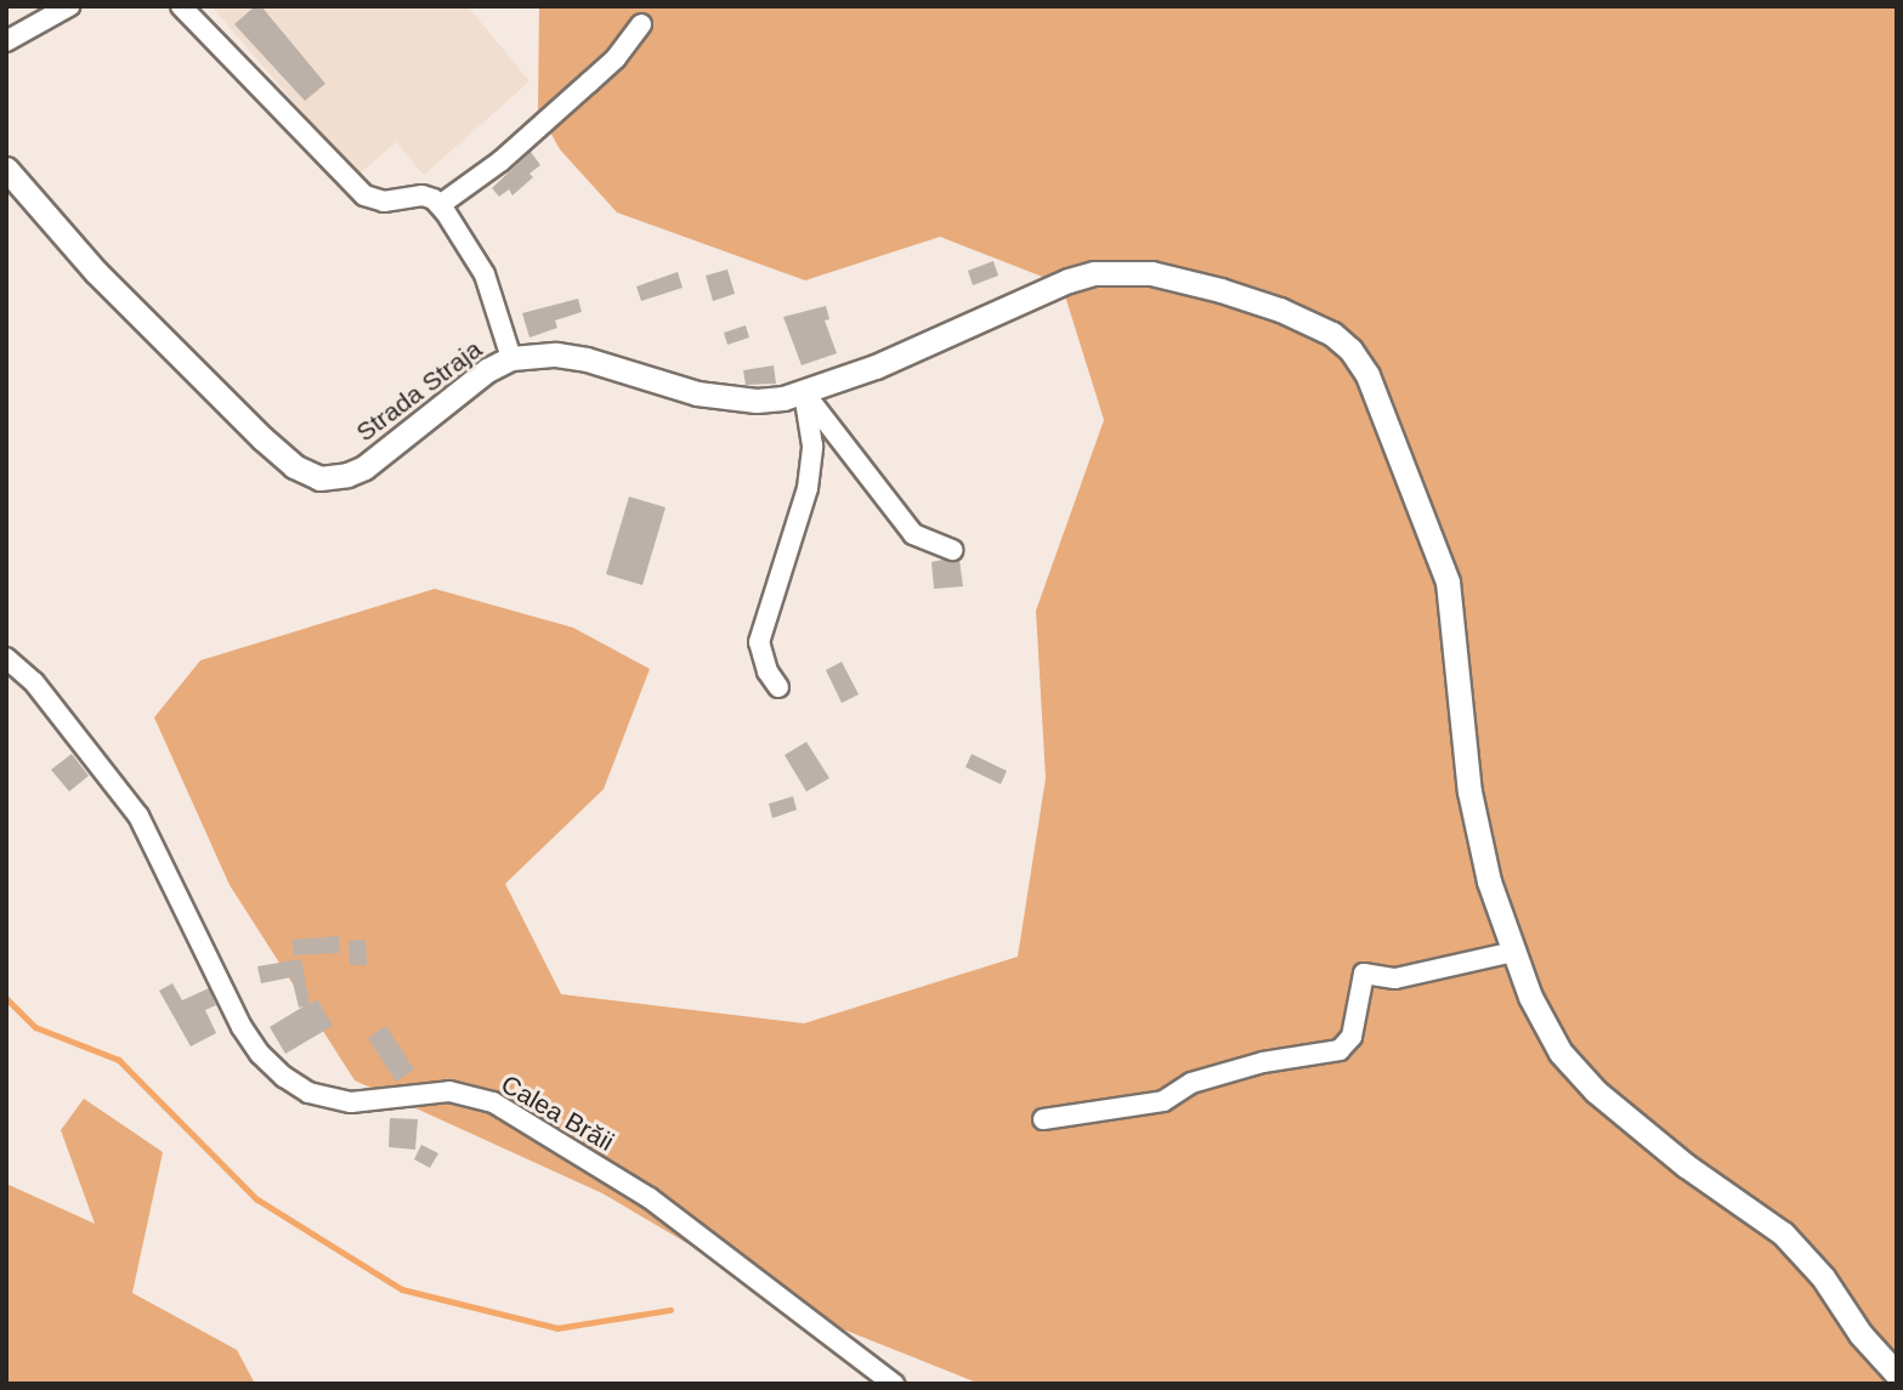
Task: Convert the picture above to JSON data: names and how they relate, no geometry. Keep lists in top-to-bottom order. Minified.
{"streets":{"main road":["Strada Straja"],"street":["Calea Brăii"]}}
